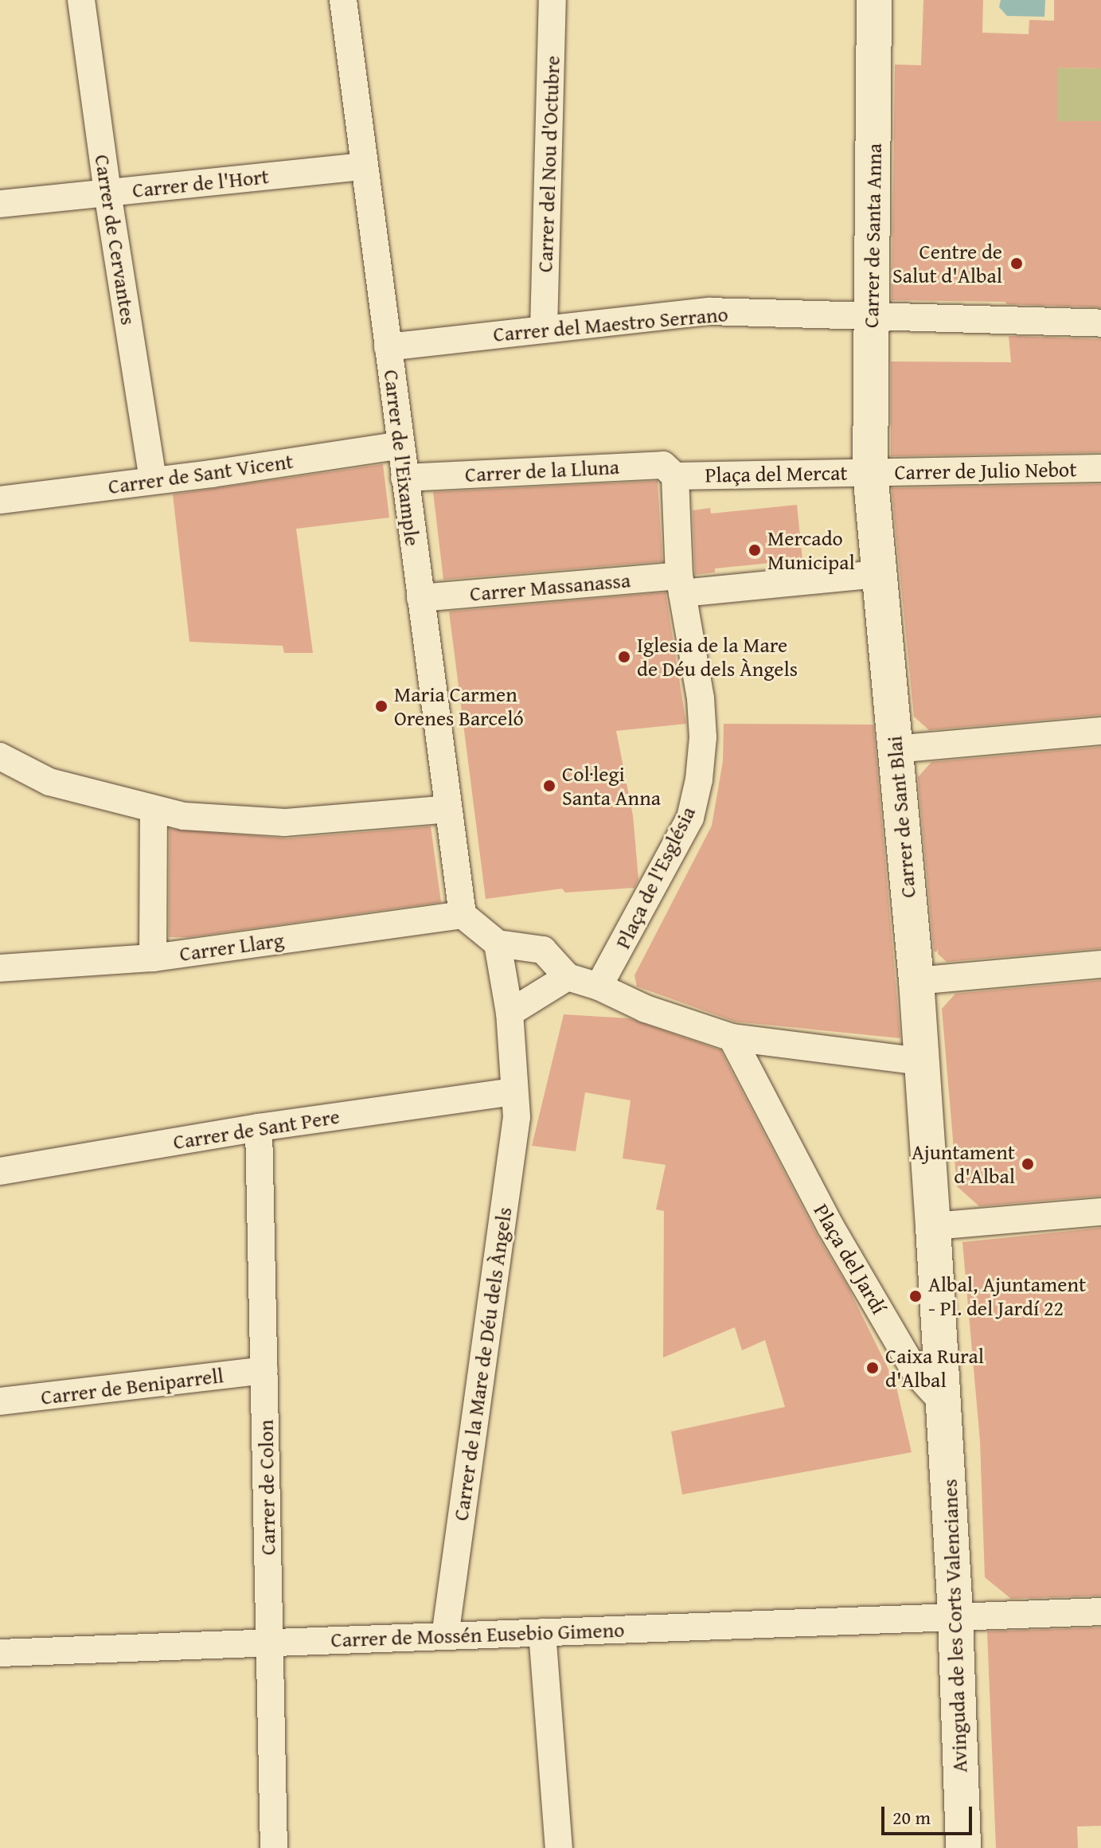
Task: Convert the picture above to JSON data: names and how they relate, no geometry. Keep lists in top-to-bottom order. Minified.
{"streets":{"street":["Carrer del Nou d'Octubre","Carrer de l'Hort","Carrer de Santa Anna","Carrer de Cervantes","Carrer del Maestro Serrano","Carrer de l'Eixample","Carrer de la Lluna","Carrer de Julio Nebot","Carrer de Sant Vicent","Plaça del Mercat","Carrer Massanassa","Carrer de Sant Blai","Plaça de l'Església","Carrer Llarg","Carrer de Sant Pere","Plaça del Jardí","Carrer de la Mare de Déu dels Àngels","Carrer de Beniparrell","Carrer de Colon","Avinguda de les Corts Valencianes","Carrer de Mossén Eusebio Gimeno"]},"crossings":[["Carrer del Nou d'Octubre","Carrer del Maestro Serrano"],["Carrer de l'Hort","Carrer de Cervantes"],["Carrer de l'Hort","Carrer de l'Eixample"],["Carrer de Santa Anna","Carrer del Maestro Serrano"],["Carrer de Santa Anna","Carrer de Julio Nebot"],["Carrer de Santa Anna","Plaça del Mercat"],["Carrer de Cervantes","Carrer de Sant Vicent"],["Carrer del Maestro Serrano","Carrer de l'Eixample"],["Carrer de l'Eixample","Carrer de la Lluna"],["Carrer de l'Eixample","Carrer de Sant Vicent"],["Carrer de l'Eixample","Carrer Massanassa"],["Carrer de l'Eixample","Carrer Llarg"],["Carrer de la Lluna","Plaça del Mercat"],["Carrer de Julio Nebot","Plaça del Mercat"],["Plaça del Mercat","Carrer Massanassa"],["Plaça del Mercat","Carrer de Sant Blai"],["Plaça del Mercat","Plaça de l'Església"],["Carrer Massanassa","Plaça de l'Església"],["Carrer de Sant Pere","Carrer de la Mare de Déu dels Àngels"],["Carrer de Sant Pere","Carrer de Colon"],["Plaça del Jardí","Avinguda de les Corts Valencianes"],["Carrer de la Mare de Déu dels Àngels","Carrer de Mossén Eusebio Gimeno"],["Carrer de Beniparrell","Carrer de Colon"],["Carrer de Colon","Carrer de Mossén Eusebio Gimeno"],["Avinguda de les Corts Valencianes","Carrer de Mossén Eusebio Gimeno"]],"places":["Centre de Salut d'Albal","Mercado Municipal","Iglesia de la Mare de Déu dels Àngels","Maria Carmen Orenes Barceló","Col·legi Santa Anna","Ajuntament d'Albal","Albal, Ajuntament - Pl. del Jardí 22","Caixa Rural d'Albal"],"scale_bar":"20 m"}
